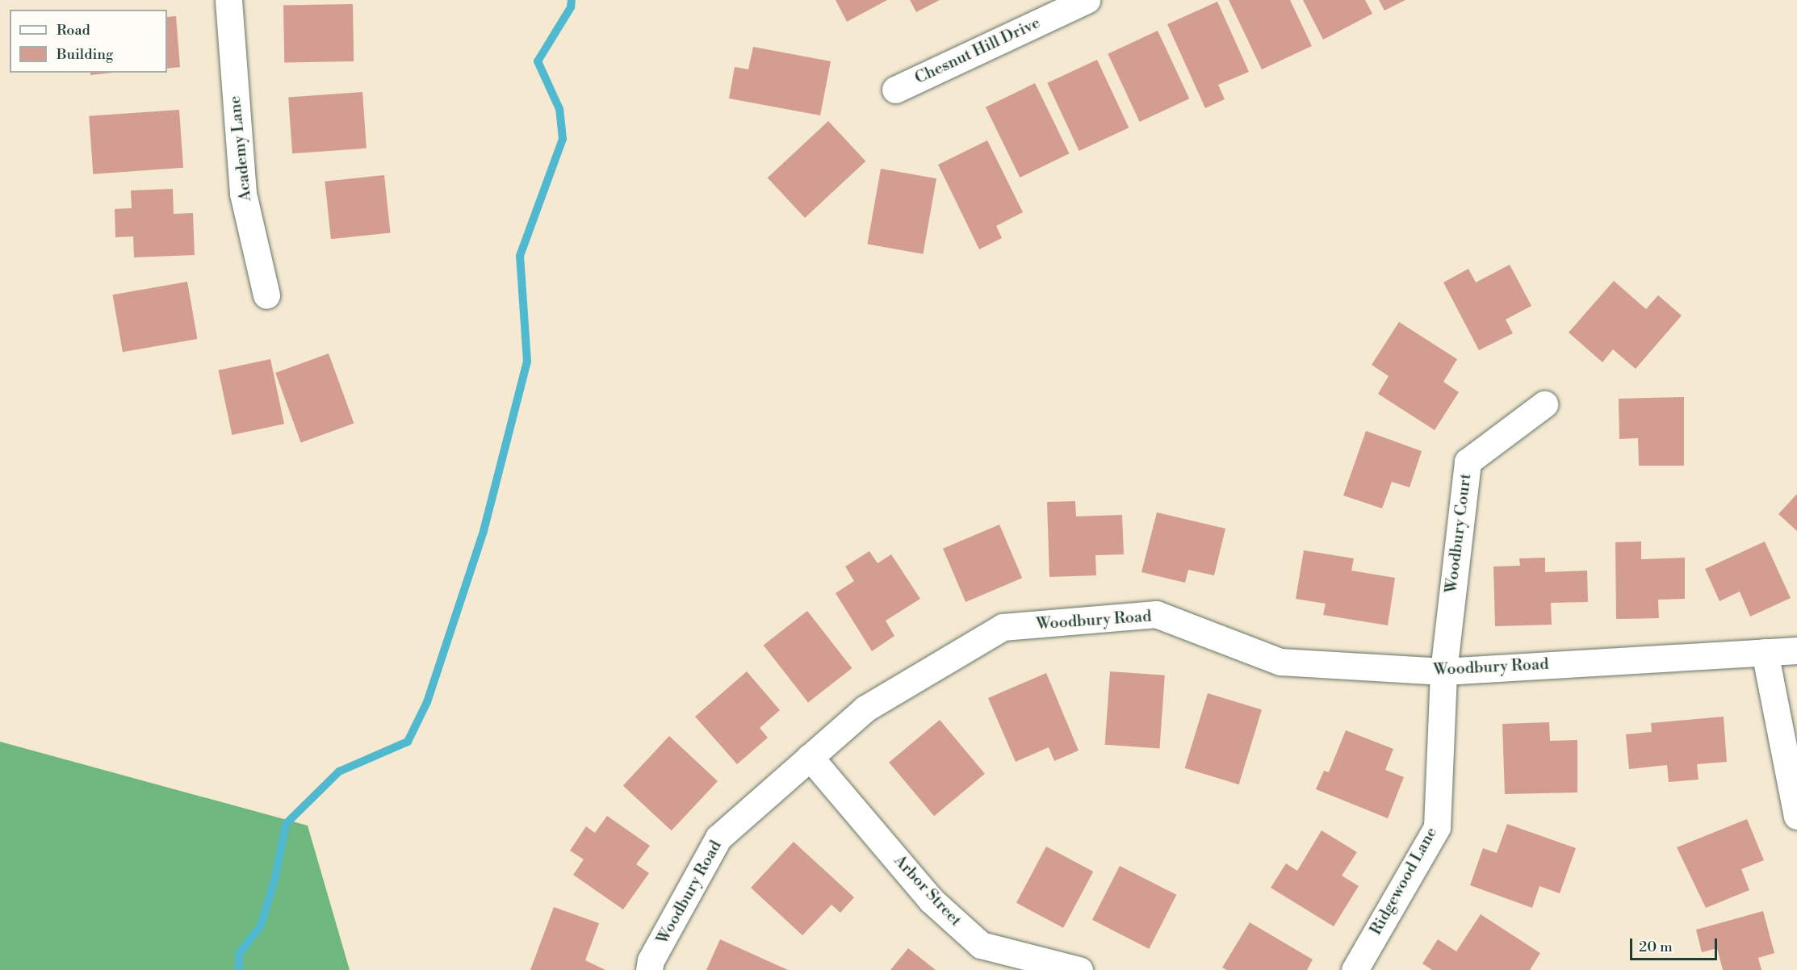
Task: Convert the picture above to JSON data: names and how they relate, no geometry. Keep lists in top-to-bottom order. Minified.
{"streets":{"street":["Chesnut Hill Drive","Academy Lane","Woodbury Court","Woodbury Road","Ridgewood Lane","Arbor Street"]},"crossings":[["Woodbury Court","Woodbury Road"],["Woodbury Court","Ridgewood Lane"],["Woodbury Road","Ridgewood Lane"],["Woodbury Road","Arbor Street"]],"legend":["Road","Building"],"scale_bar":"20 m"}
